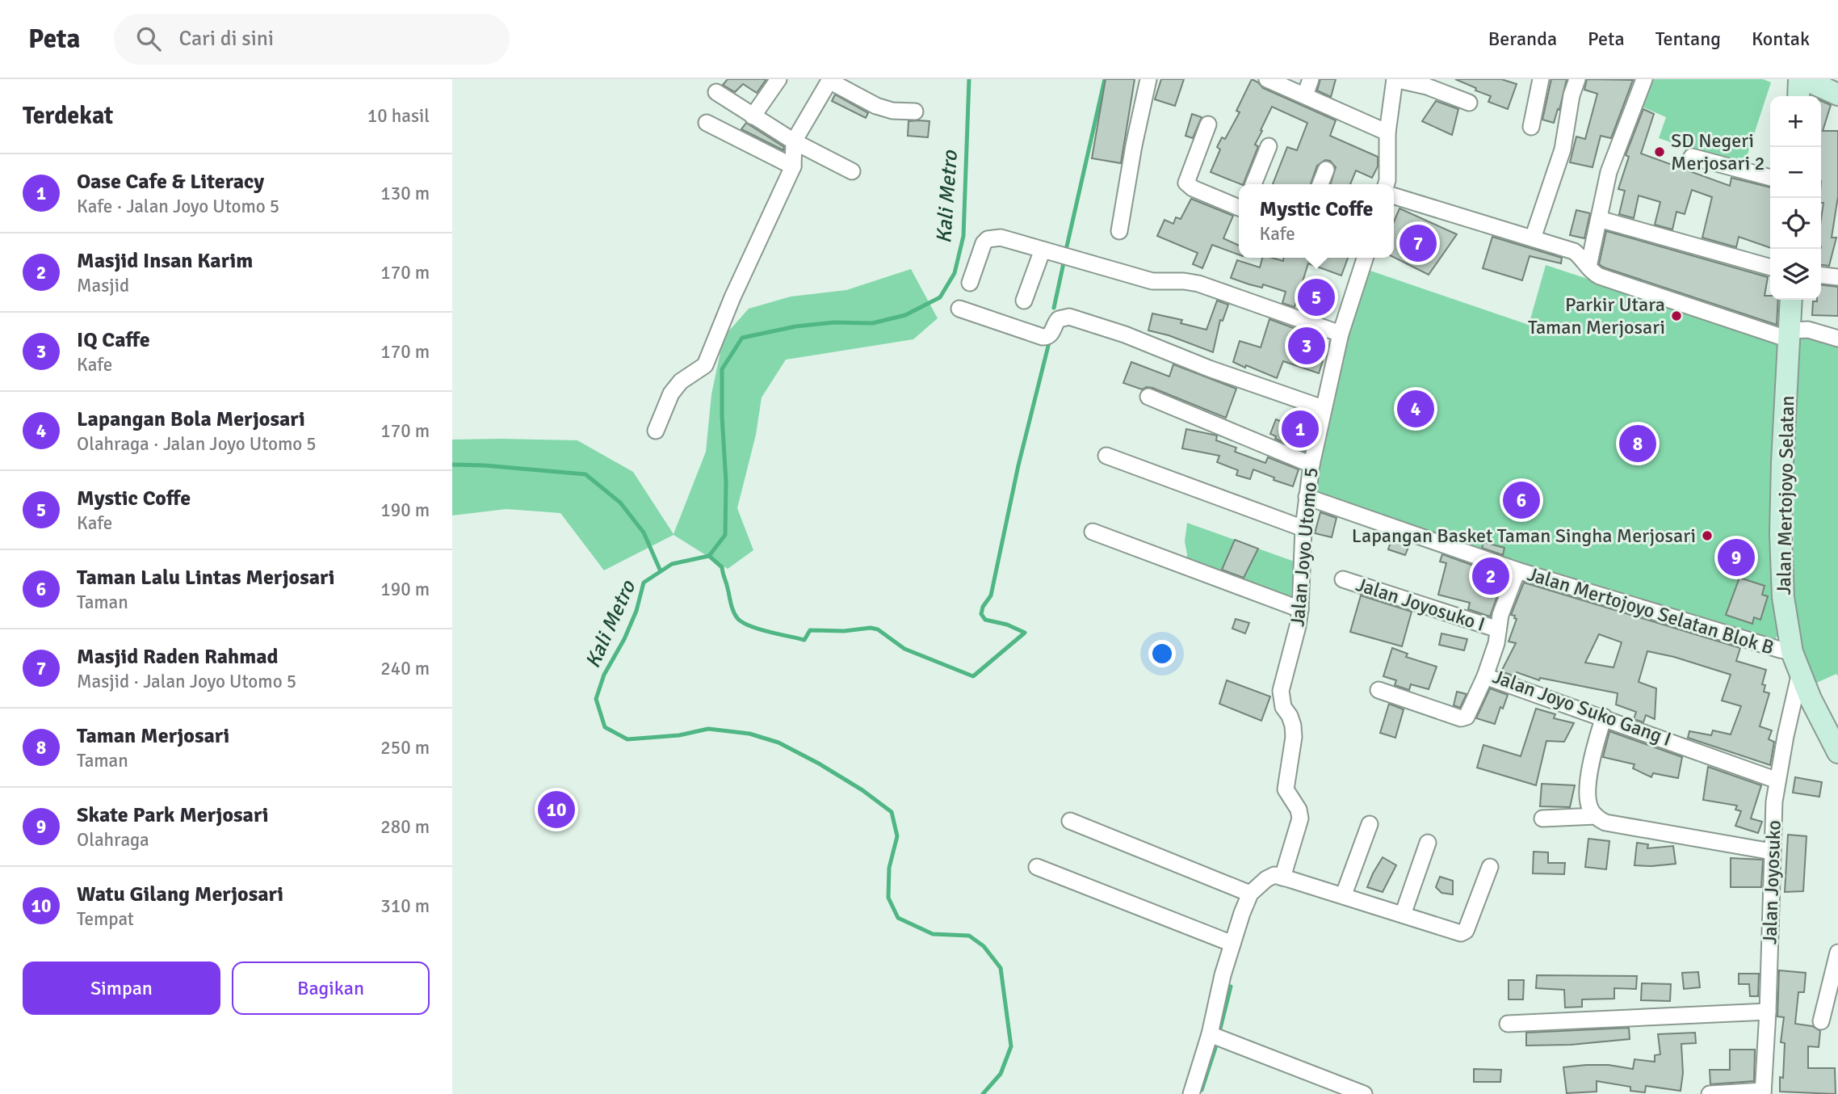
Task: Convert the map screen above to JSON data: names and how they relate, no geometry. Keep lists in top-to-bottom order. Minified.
{"streets":{"main road":["Jalan Mertojoyo Selatan"],"street":["Jalan Joyo Utomo 5","Jalan Joyosuko I","Jalan Mertojoyo Selatan Blok B","Jalan Joyo Suko Gang I","Jalan Joyosuko"]},"crossings":[["Jalan Mertojoyo Selatan","Jalan Mertojoyo Selatan Blok B"],["Jalan Mertojoyo Selatan","Jalan Joyosuko"],["Jalan Joyo Utomo 5","Jalan Mertojoyo Selatan Blok B"],["Jalan Joyosuko I","Jalan Joyo Suko Gang I"],["Jalan Mertojoyo Selatan Blok B","Jalan Joyo Suko Gang I"],["Jalan Joyo Suko Gang I","Jalan Joyosuko"]],"water":["Kali Metro"],"places":["SD Negeri Merjosari 2","Parkir Utara Taman Merjosari","Lapangan Basket Taman Singha Merjosari"],"page":{"header":"Peta","search":"Cari di sini","nav":["Beranda","Peta","Tentang","Kontak"],"heading":["Terdekat","10 hasil"],"map_buttons":["+","−"],"list":[{"mark":"1","name":"Oase Cafe & Literacy","note":"Kafe · Jalan Joyo Utomo 5","value":"130 m"},{"mark":"2","name":"Masjid Insan Karim","note":"Masjid","value":"170 m"},{"mark":"3","name":"IQ Caffe","note":"Kafe","value":"170 m"},{"mark":"4","name":"Lapangan Bola Merjosari","note":"Olahraga · Jalan Joyo Utomo 5","value":"170 m"},{"mark":"5","name":"Mystic Coffe","note":"Kafe","value":"190 m"},{"mark":"6","name":"Taman Lalu Lintas Merjosari","note":"Taman","value":"190 m"},{"mark":"7","name":"Masjid Raden Rahmad","note":"Masjid · Jalan Joyo Utomo 5","value":"240 m"},{"mark":"8","name":"Taman Merjosari","note":"Taman","value":"250 m"},{"mark":"9","name":"Skate Park Merjosari","note":"Olahraga","value":"280 m"},{"mark":"10","name":"Watu Gilang Merjosari","note":"Tempat","value":"310 m"}],"popup":["Mystic Coffe","Kafe"],"pins":["7","5","3","4","1","8","6","9","2","10"],"buttons":["Simpan","Bagikan"]}}
